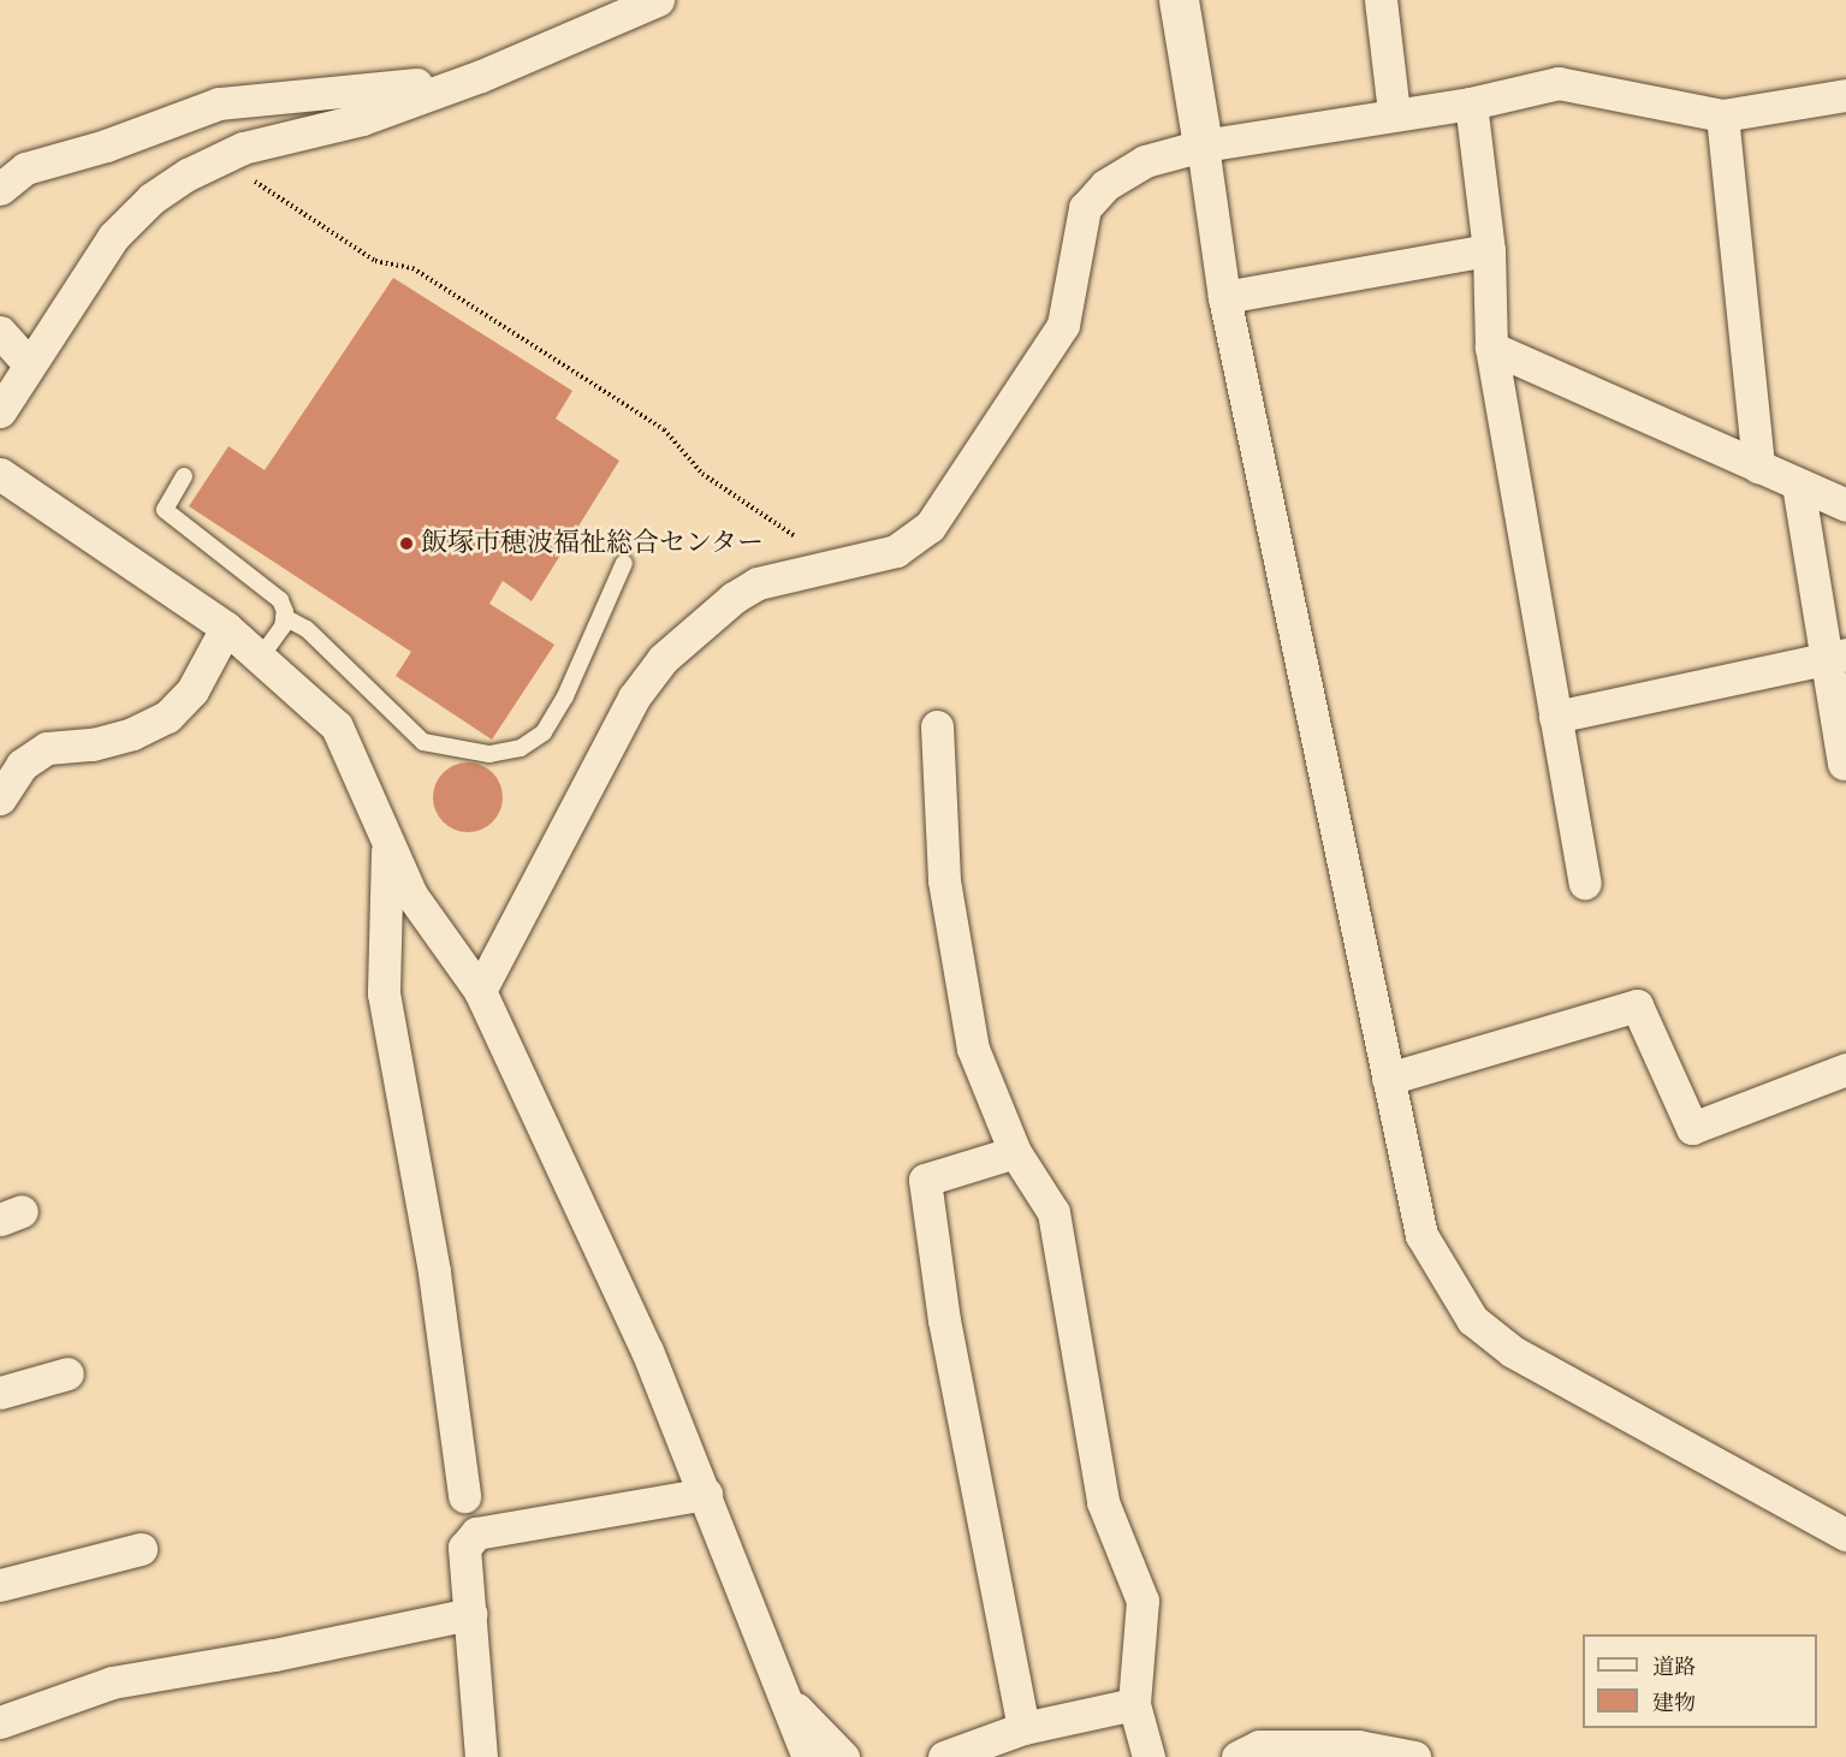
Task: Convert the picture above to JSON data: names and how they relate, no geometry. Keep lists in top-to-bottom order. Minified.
{"places":["飯塚市穂波福祉総合センター"],"legend":["道路","建物"]}
